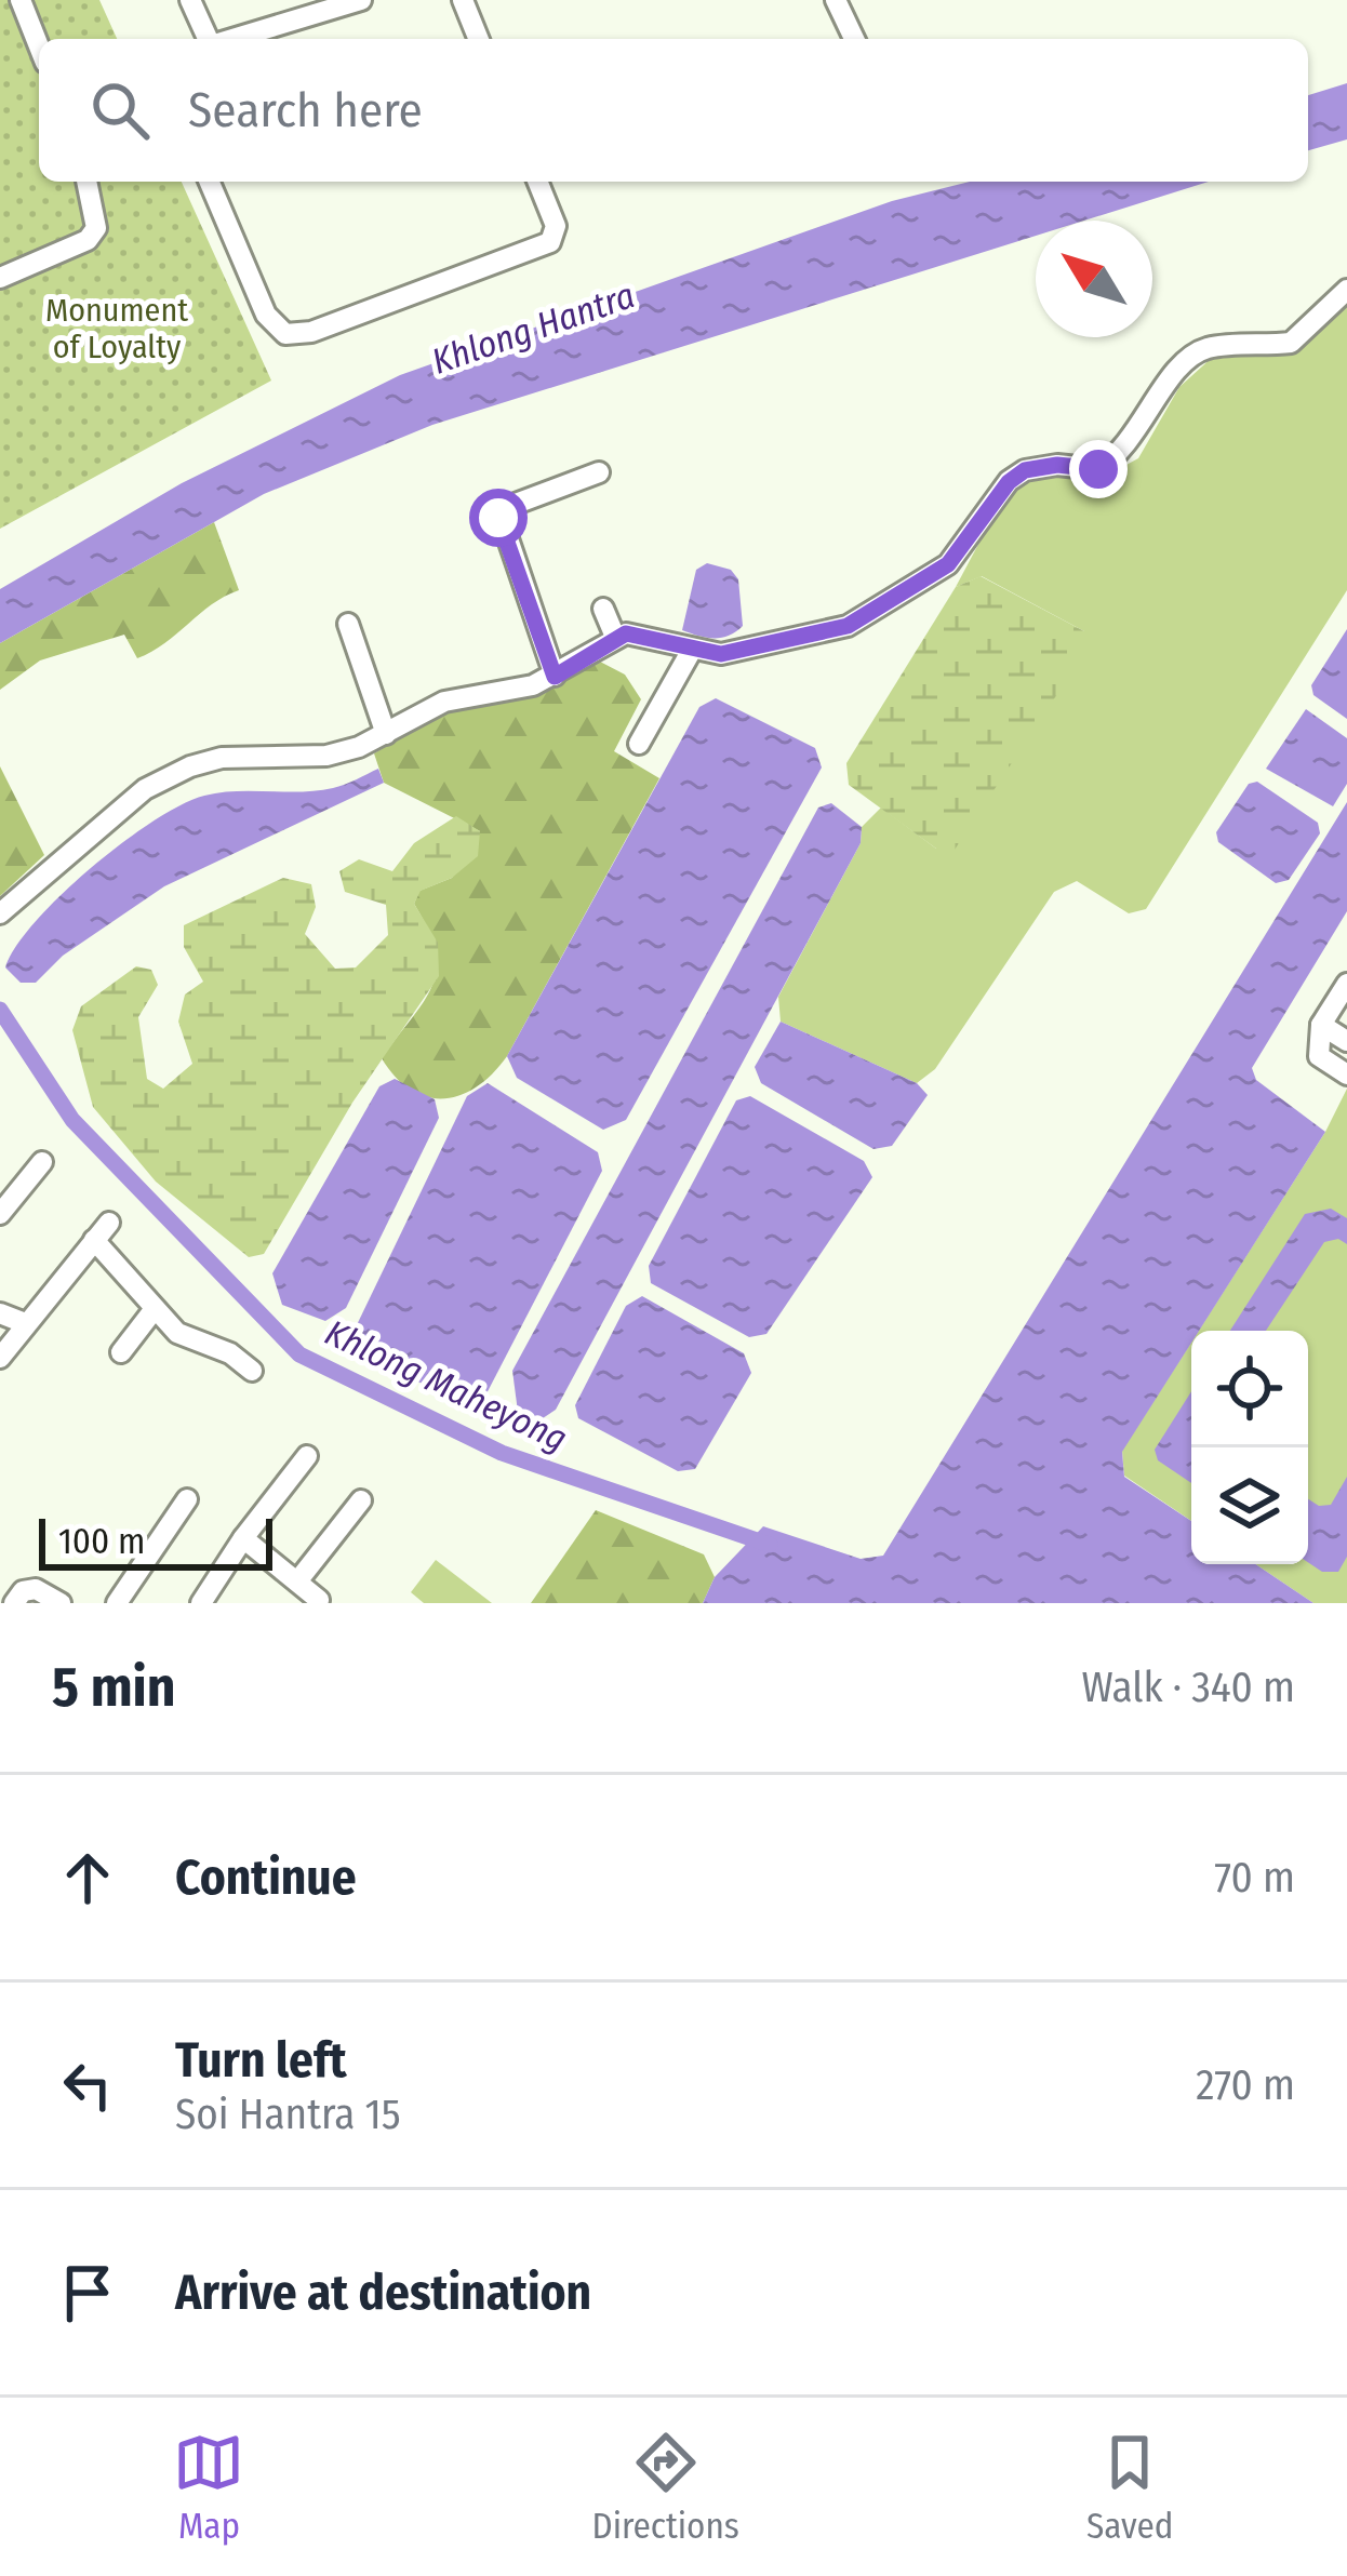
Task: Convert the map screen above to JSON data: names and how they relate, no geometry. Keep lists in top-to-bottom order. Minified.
{"water":["Khlong Hantra","Khlong Maheyong"],"parks":["Monument of Loyalty"],"scale_bar":"100 m","north":"top left","page":{"search":"Search here","scale":"100 m","heading":["5 min","Walk · 340 m"],"list":[["Continue","70 m"],["Turn left","Soi Hantra 15","270 m"],"Arrive at destination"],"nav":["Map","Directions","Saved"]}}
